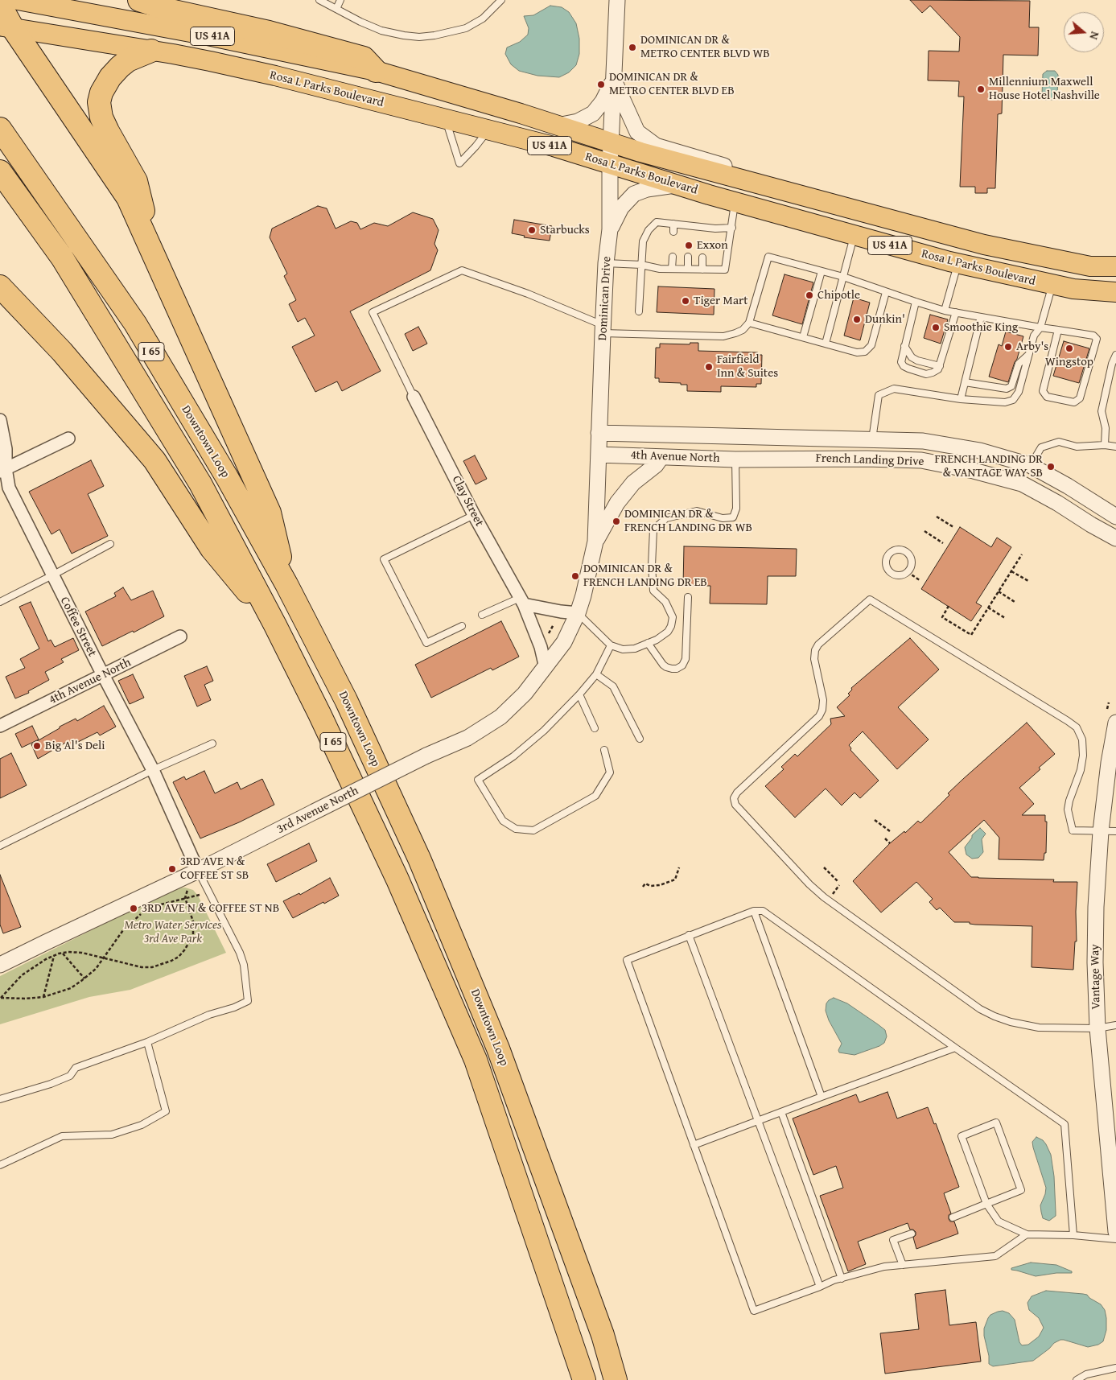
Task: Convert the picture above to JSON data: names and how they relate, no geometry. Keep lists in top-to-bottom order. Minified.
{"streets":{"highway":["I 65","Downtown Loop"],"main road":["US 41A","Rosa L Parks Boulevard"],"street":["Dominican Drive","4th Avenue North","French Landing Drive","Clay Street","Coffee Street","3rd Avenue North","Vantage Way"]},"crossings":[["Rosa L Parks Boulevard","Dominican Drive"],["Dominican Drive","4th Avenue North"],["Dominican Drive","3rd Avenue North"],["4th Avenue North","French Landing Drive"],["4th Avenue North","Coffee Street"],["Clay Street","3rd Avenue North"],["Coffee Street","3rd Avenue North"]],"parks":["Metro Water Services 3rd Ave Park"],"places":["DOMINICAN DR & METRO CENTER BLVD WB","DOMINICAN DR & METRO CENTER BLVD EB","Millennium Maxwell House Hotel Nashville","Starbucks","Exxon","Chipotle","Tiger Mart","Dunkin'","Smoothie King","Arby's","Wingstop","Fairfield Inn & Suites","FRENCH LANDING DR & VANTAGE WAY SB","DOMINICAN DR & FRENCH LANDING DR WB","DOMINICAN DR & FRENCH LANDING DR EB","Big Al's Deli","3RD AVE N & COFFEE ST SB","3RD AVE N & COFFEE ST NB"],"north":"right"}
